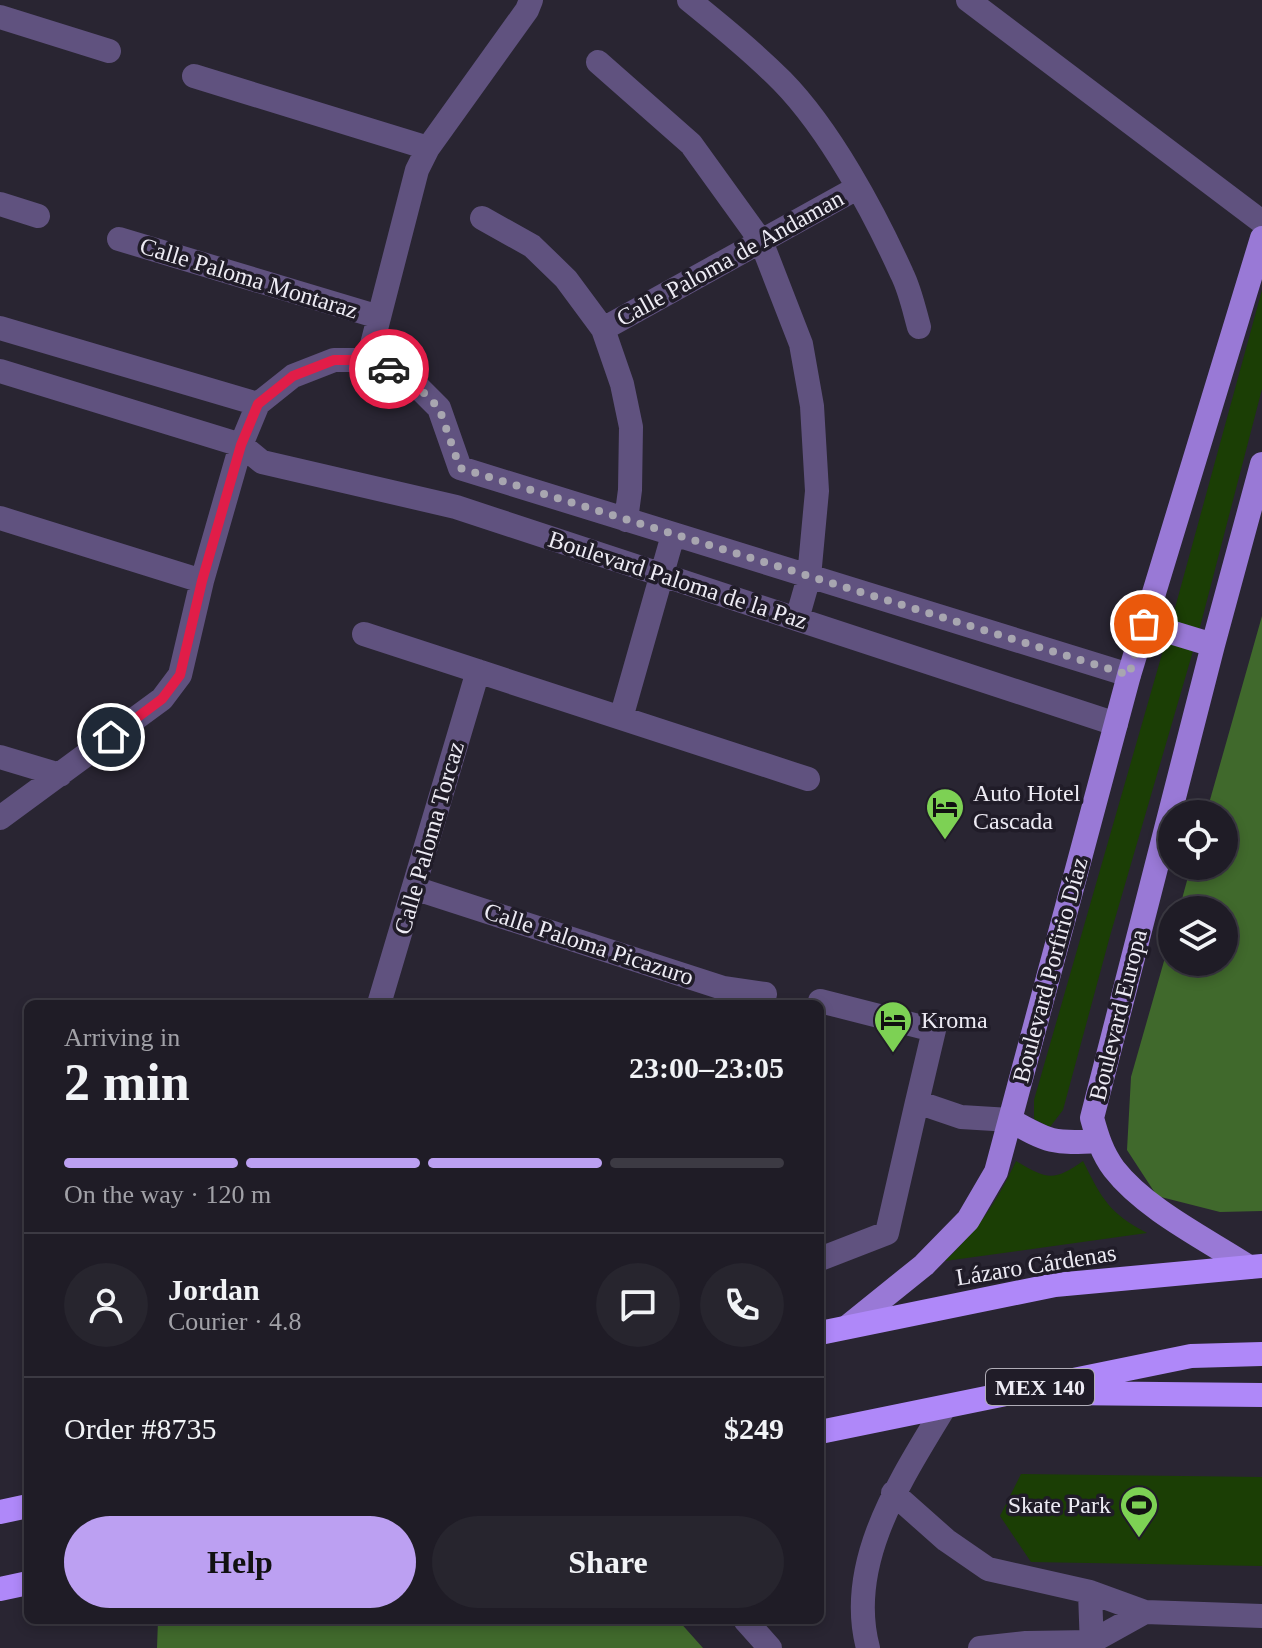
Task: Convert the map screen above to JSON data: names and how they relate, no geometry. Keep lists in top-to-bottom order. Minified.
{"streets":{"highway":["Lázaro Cárdenas","MEX 140"],"main road":["Boulevard Porfirio Díaz","Boulevard Europa"],"street":["Calle Paloma de Andaman","Calle Paloma Montaraz","Boulevard Paloma de la Paz","Calle Paloma Torcaz","Calle Paloma Picazuro"]},"crossings":[["Boulevard Paloma de la Paz","Boulevard Porfirio Díaz"],["Calle Paloma Torcaz","Calle Paloma Picazuro"],["Boulevard Porfirio Díaz","Lázaro Cárdenas"]],"places":{"hotel":["Auto Hotel Cascada","Kroma"],"sports":["Skate Park"]},"page":{"heading":["2 min","Arriving in","23:00–23:05"],"panel":["Jordan","Courier · 4.8","Order #8735","$249"],"bar":"On the way · 120 m","buttons":["Help","Share"]}}
